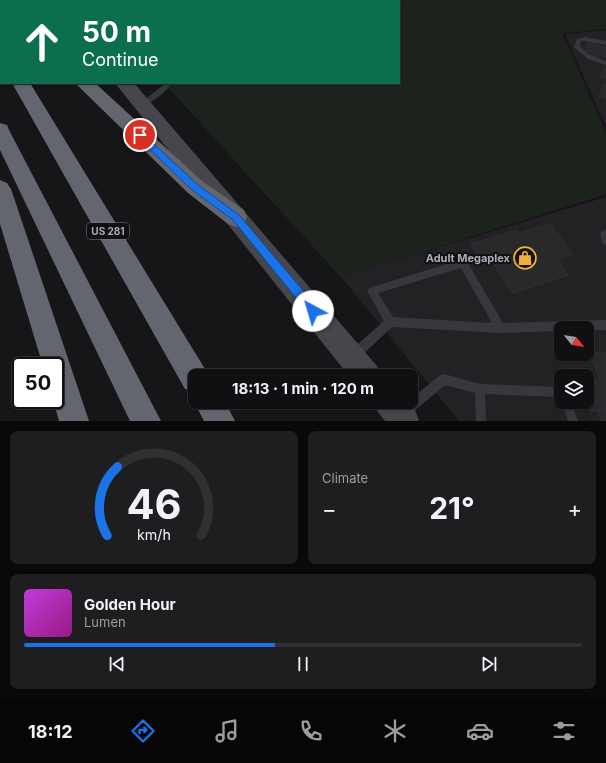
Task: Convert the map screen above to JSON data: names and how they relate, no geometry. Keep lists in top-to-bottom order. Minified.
{"streets":{"highway":["US 281"]},"places":{"shop":["Adult Megaplex"]},"north":"bottom right","page":{"turn":["50 m","Continue"],"limit":"50","trip":"18:13 · 1 min · 120 m","tile":"Climate","heat":["−","21°","+"],"song":["Golden Hour","Lumen"],"tabs":"18:12","gauge":["46","km/h"]}}
